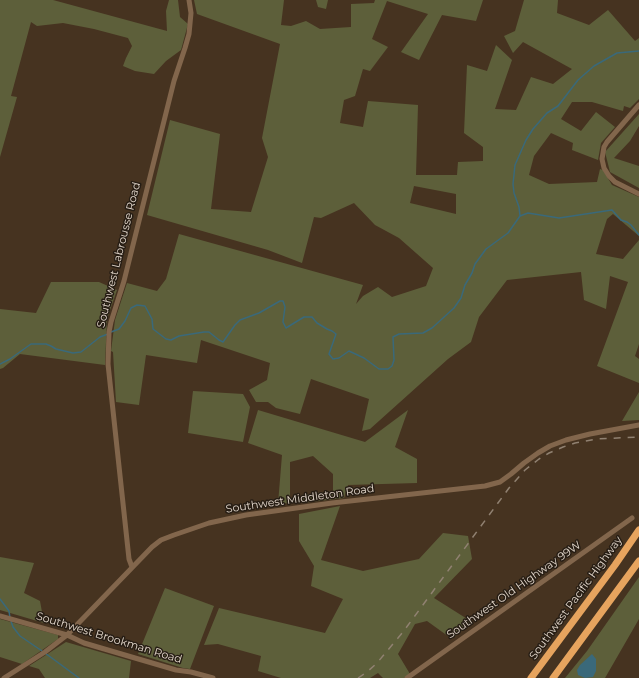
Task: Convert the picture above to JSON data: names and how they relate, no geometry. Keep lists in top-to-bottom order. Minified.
{"streets":{"highway":["Southwest Pacific Highway"],"street":["Southwest Labrousse Road","Southwest Middleton Road","Southwest Old Highway 99W","Southwest Brookman Road"]},"crossings":[["Southwest Labrousse Road","Southwest Middleton Road"],["Southwest Middleton Road","Southwest Brookman Road"]]}
